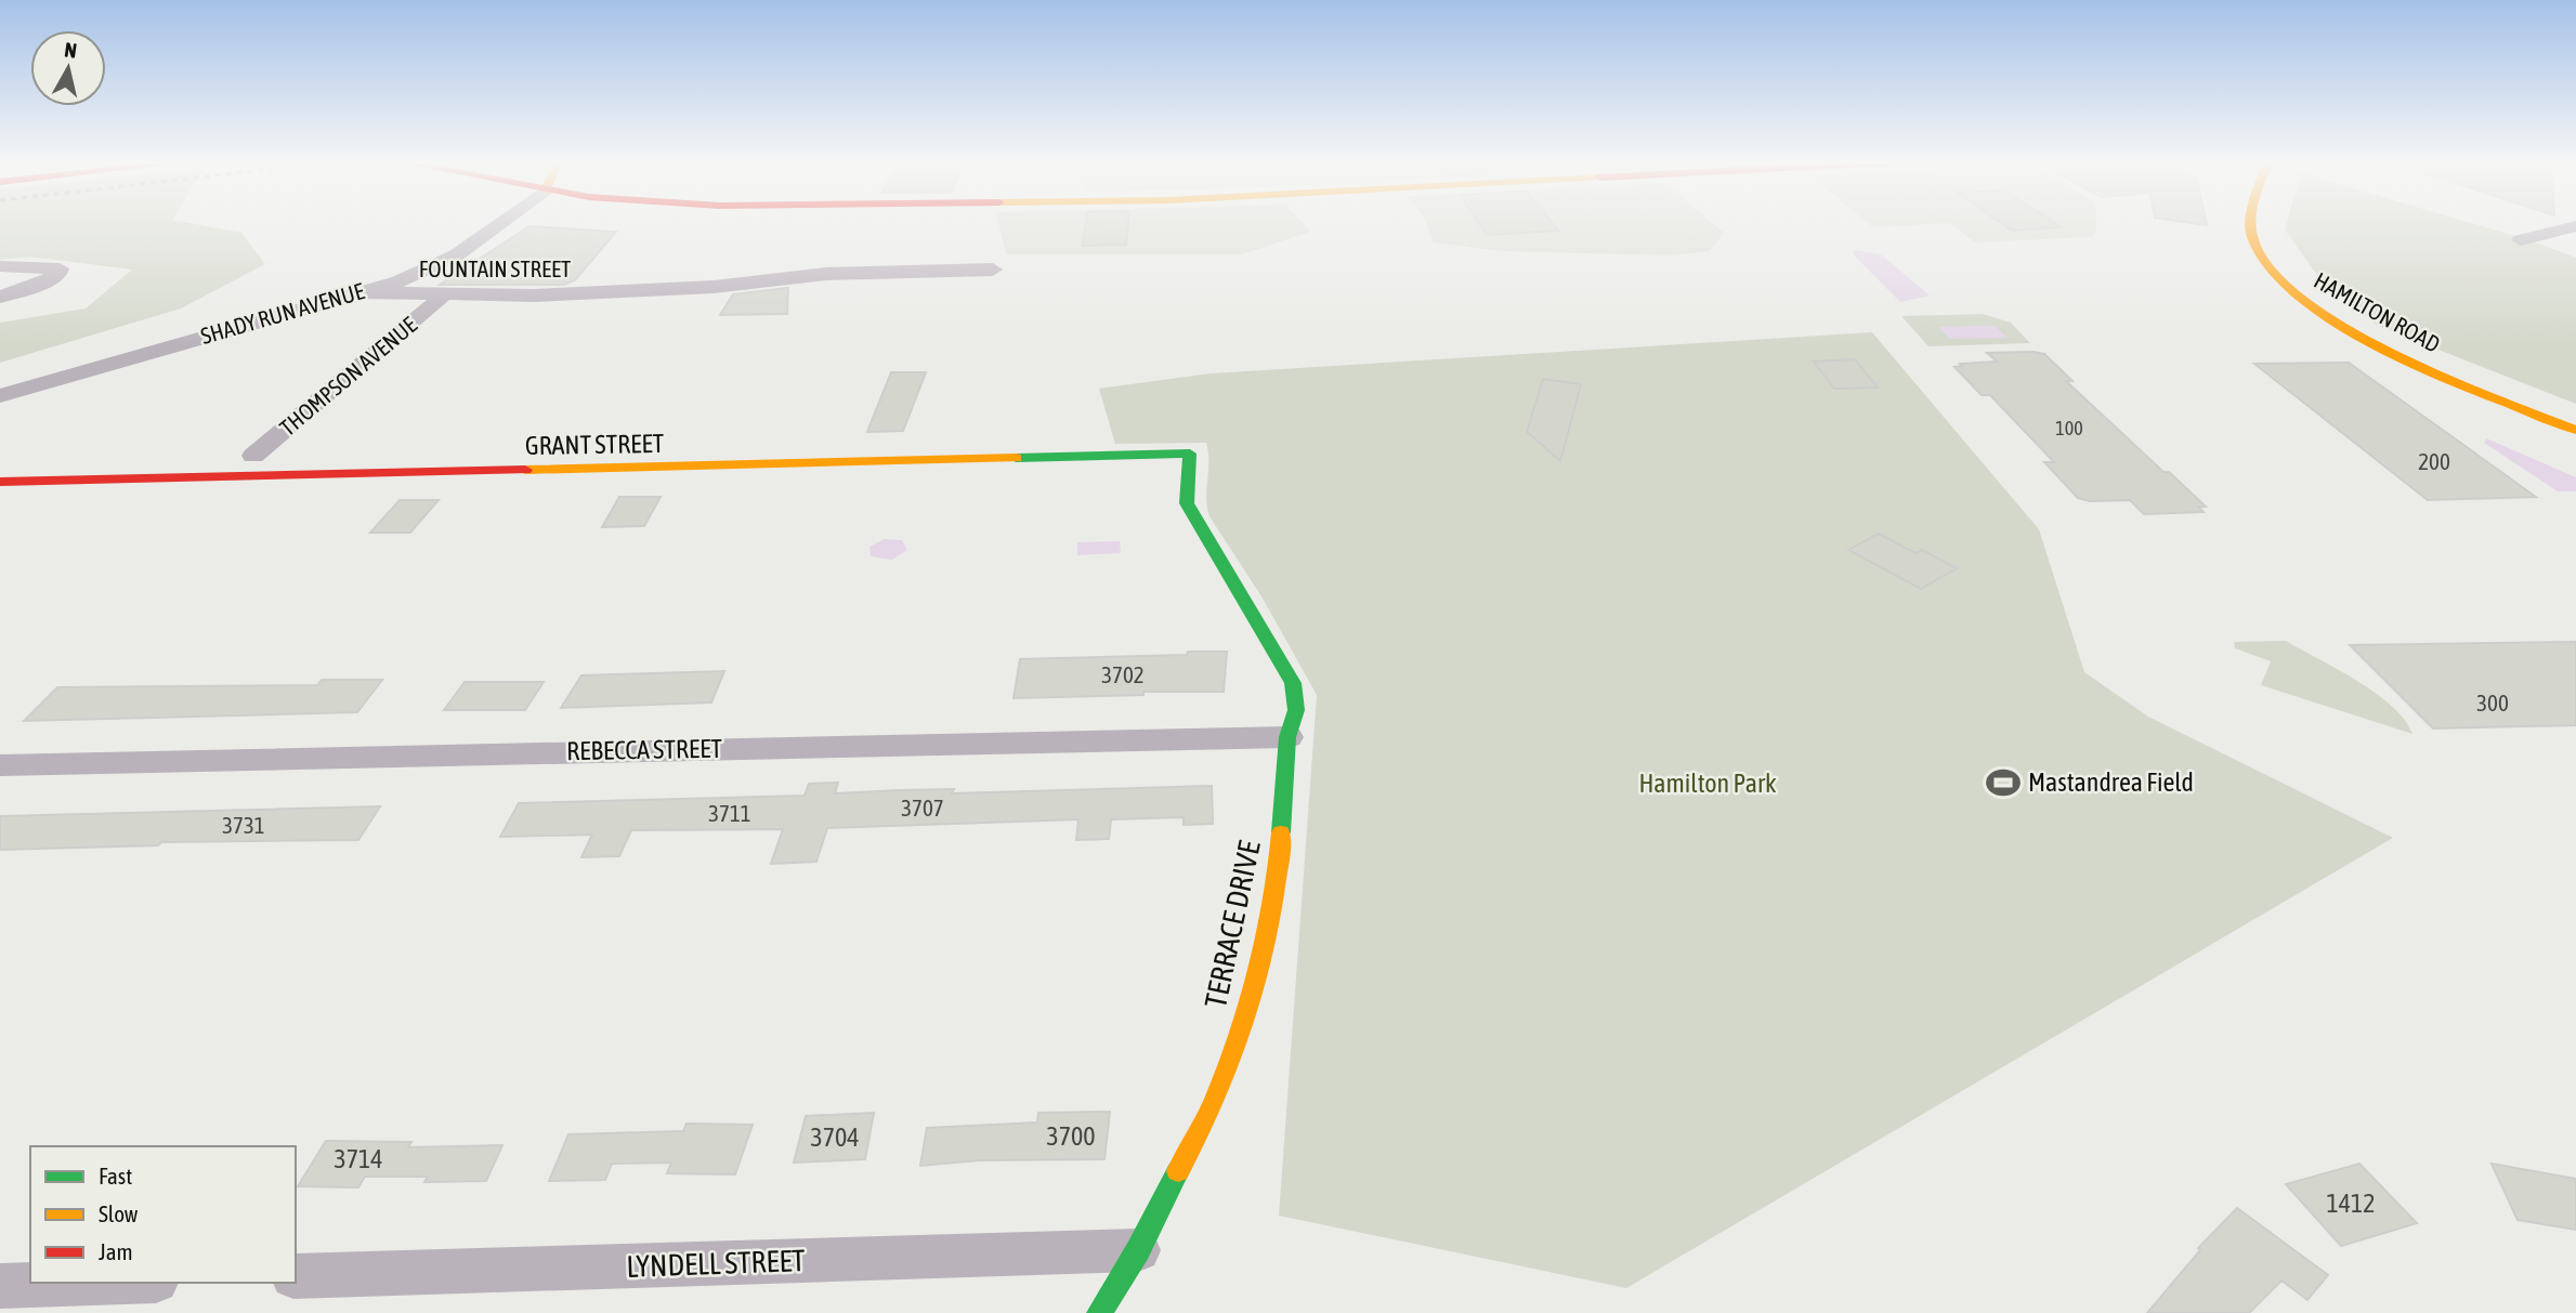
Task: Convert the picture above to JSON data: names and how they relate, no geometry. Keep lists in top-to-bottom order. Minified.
{"streets":{"street":["FOUNTAIN STREET","HAMILTON ROAD","SHADY RUN AVENUE","THOMPSON AVENUE","GRANT STREET","REBECCA STREET","TERRACE DRIVE","LYNDELL STREET"]},"crossings":[["FOUNTAIN STREET","SHADY RUN AVENUE"],["FOUNTAIN STREET","THOMPSON AVENUE"],["GRANT STREET","TERRACE DRIVE"],["REBECCA STREET","TERRACE DRIVE"],["TERRACE DRIVE","LYNDELL STREET"]],"parks":["Hamilton Park"],"places":{"sports":["Mastandrea Field"]},"house_numbers":["100","200","3702","300","3707","3711","3731","3700","3704","3714","1412"],"legend":["Fast","Slow","Jam"],"north":"top"}
